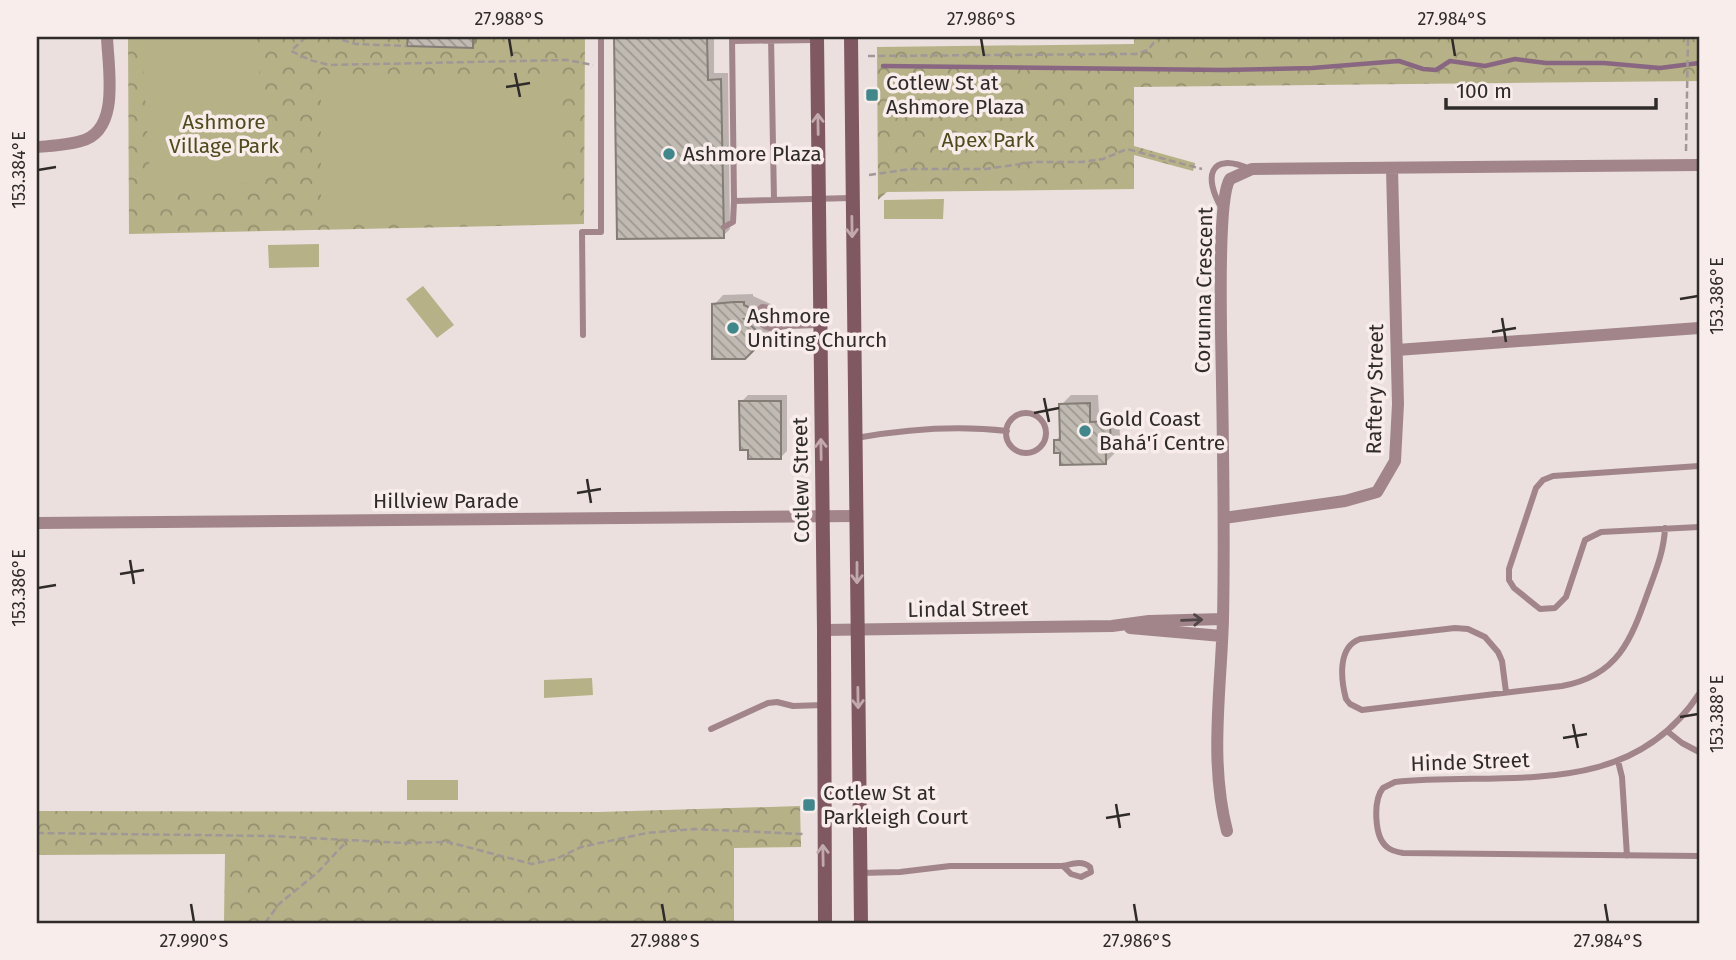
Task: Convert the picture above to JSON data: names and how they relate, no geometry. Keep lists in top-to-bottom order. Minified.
{"streets":{"main road":["Cotlew Street"],"street":["Corunna Crescent","Raftery Street","Hillview Parade","Lindal Street"],"lane":["Hinde Street"]},"crossings":[["Corunna Crescent","Raftery Street"],["Corunna Crescent","Lindal Street"],["Cotlew Street","Hillview Parade"],["Cotlew Street","Lindal Street"]],"parks":["Ashmore Village Park","Apex Park"],"places":{"transit":["Cotlew St at Ashmore Plaza","Cotlew St at Parkleigh Court"],"other":["Ashmore Plaza","Ashmore Uniting Church","Gold Coast Bahá'í Centre"]},"scale_bar":"100 m","coordinates":["27.988°S","27.986°S","27.984°S","153.384°E","153.386°E","153.388°E","27.990°S"]}
